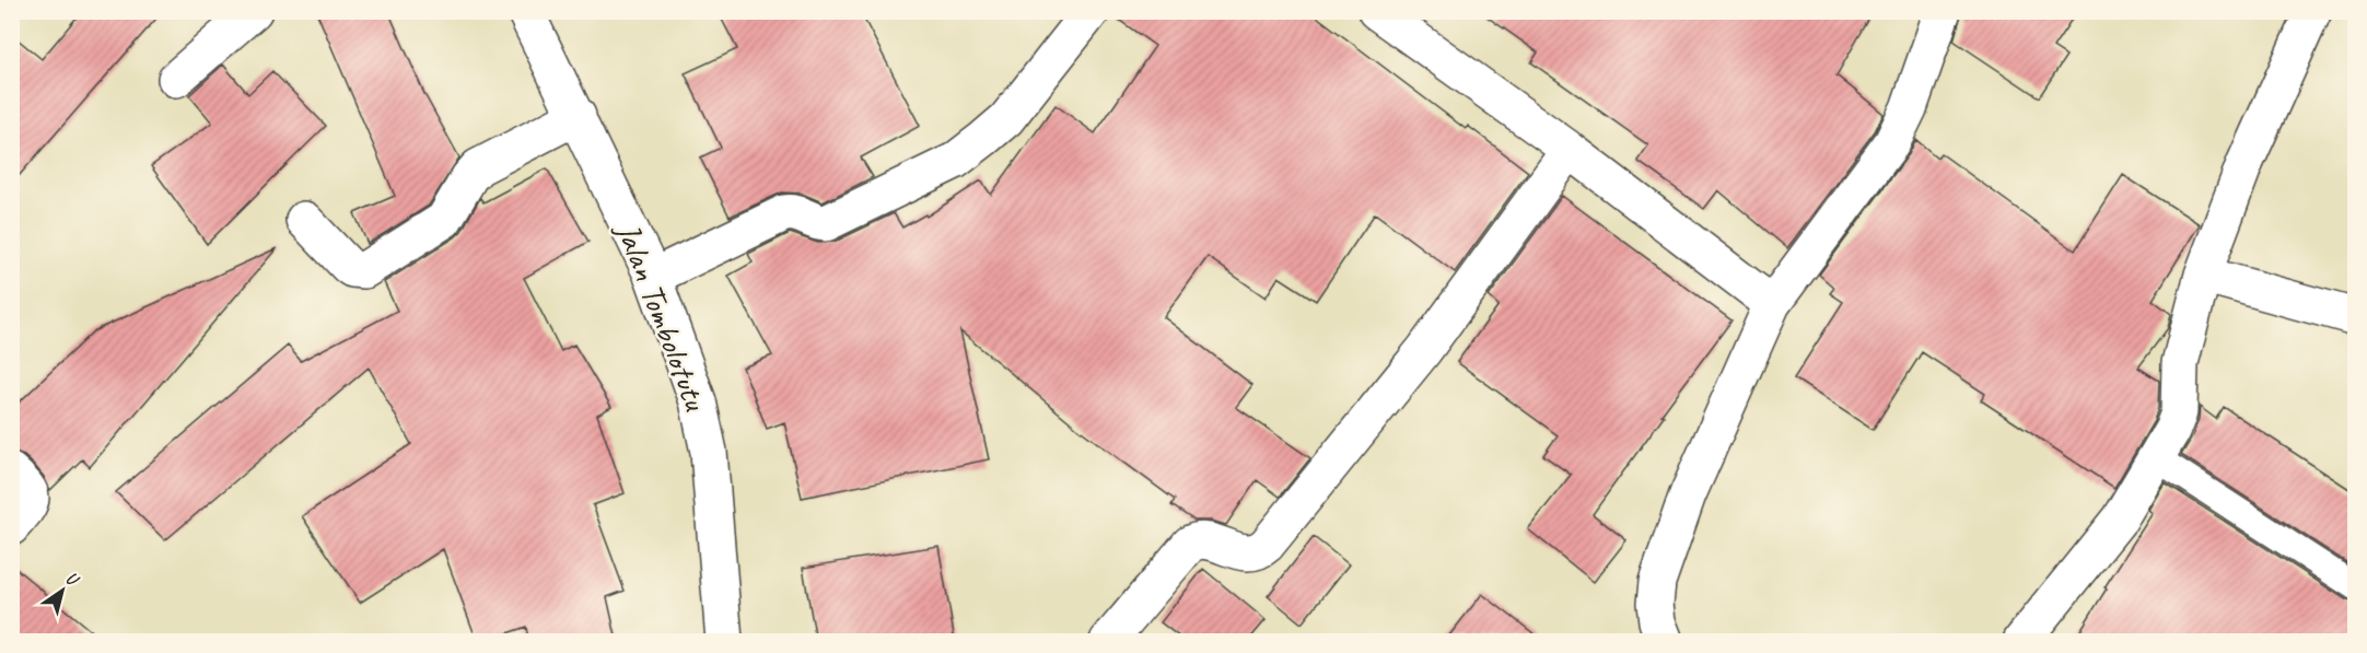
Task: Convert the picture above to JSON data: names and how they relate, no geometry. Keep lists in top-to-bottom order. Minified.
{"streets":{"street":["Jalan Tombolotutu"]},"north":"top right"}
